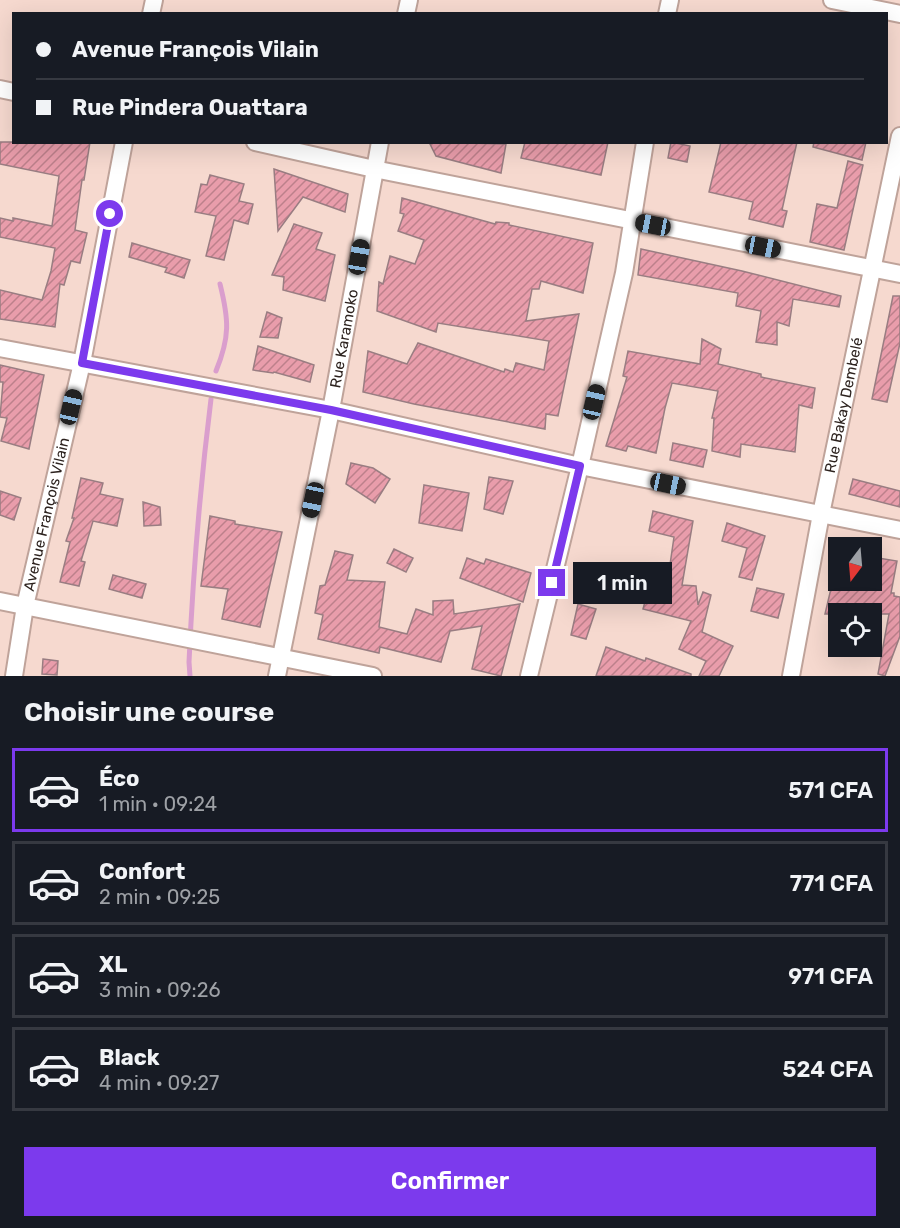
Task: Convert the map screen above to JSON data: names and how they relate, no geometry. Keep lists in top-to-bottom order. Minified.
{"streets":{"street":["Rue Karamoko","Rue Bakay Dembelé","Avenue François Vilain"]},"north":"bottom","page":{"banner":["Avenue François Vilain","Rue Pindera Ouattara"],"bubble":"1 min","heading":"Choisir une course","list":[{"name":"Éco","note":"1 min · 09:24","value":"571 CFA"},{"name":"Confort","note":"2 min · 09:25","value":"771 CFA"},{"name":"XL","note":"3 min · 09:26","value":"971 CFA"},{"name":"Black","note":"4 min · 09:27","value":"524 CFA"}],"buttons":"Confirmer"}}
